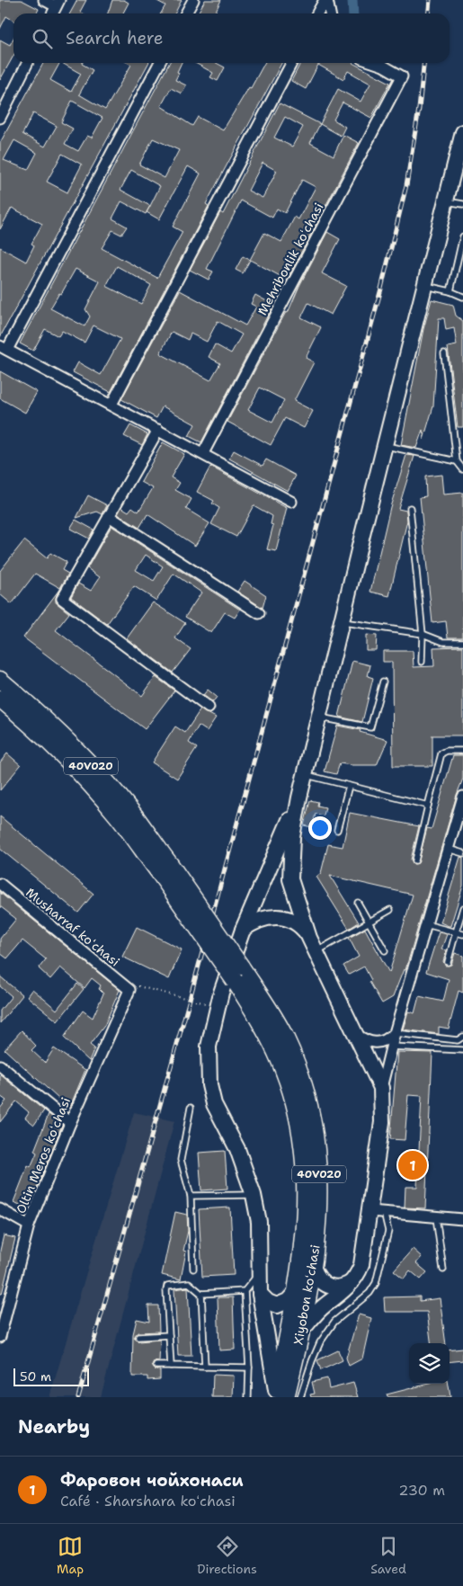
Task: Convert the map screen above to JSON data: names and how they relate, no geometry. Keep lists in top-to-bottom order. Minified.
{"streets":{"main road":["40V020","Xiyobon koʻchasi"],"street":["Mehribonlik koʻchasi","Musharraf koʻchasi","Oltin Meros koʻchasi"]},"crossings":[["40V020","Xiyobon koʻchasi"],["Musharraf koʻchasi","Oltin Meros koʻchasi"]],"scale_bar":"50 m","page":{"search":"Search here","pins":"1","scale":"50 m","heading":"Nearby","list":[{"mark":"1","name":"Фаровон чойхонаси","note":"Café · Sharshara koʻchasi","value":"230 m"}],"nav":["Map","Directions","Saved"]}}
